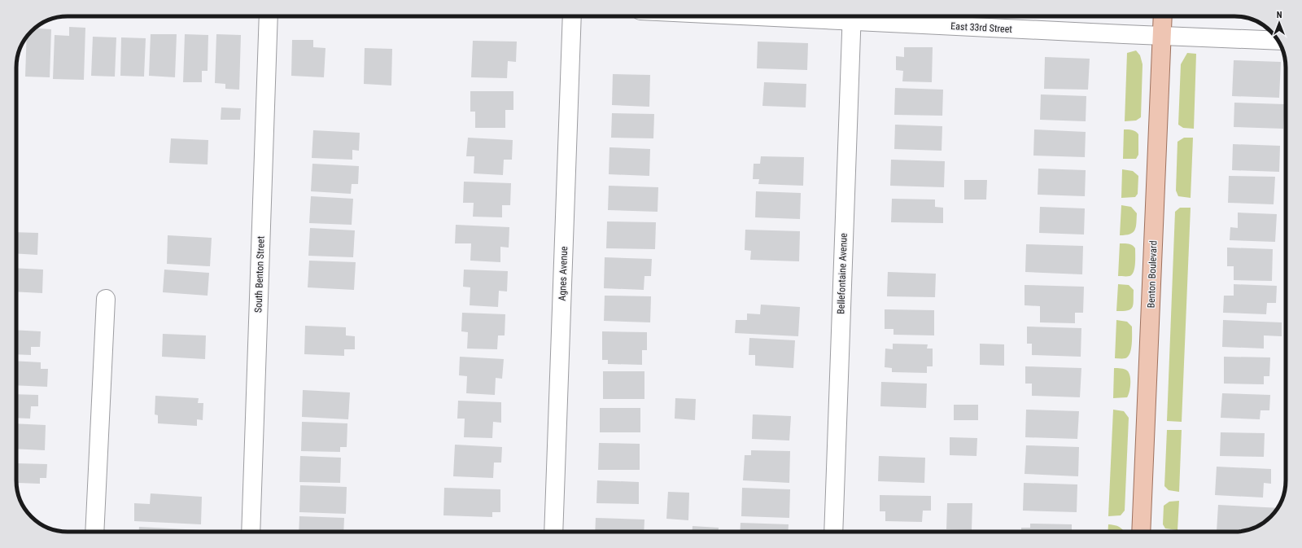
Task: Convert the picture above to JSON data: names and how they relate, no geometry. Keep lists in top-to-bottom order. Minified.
{"streets":{"main road":["Benton Boulevard"],"street":["East 33rd Street","Agnes Avenue","Bellefontaine Avenue","South Benton Street"]},"crossings":[["East 33rd Street","Bellefontaine Avenue"],["East 33rd Street","Benton Boulevard"]],"north":"top"}
